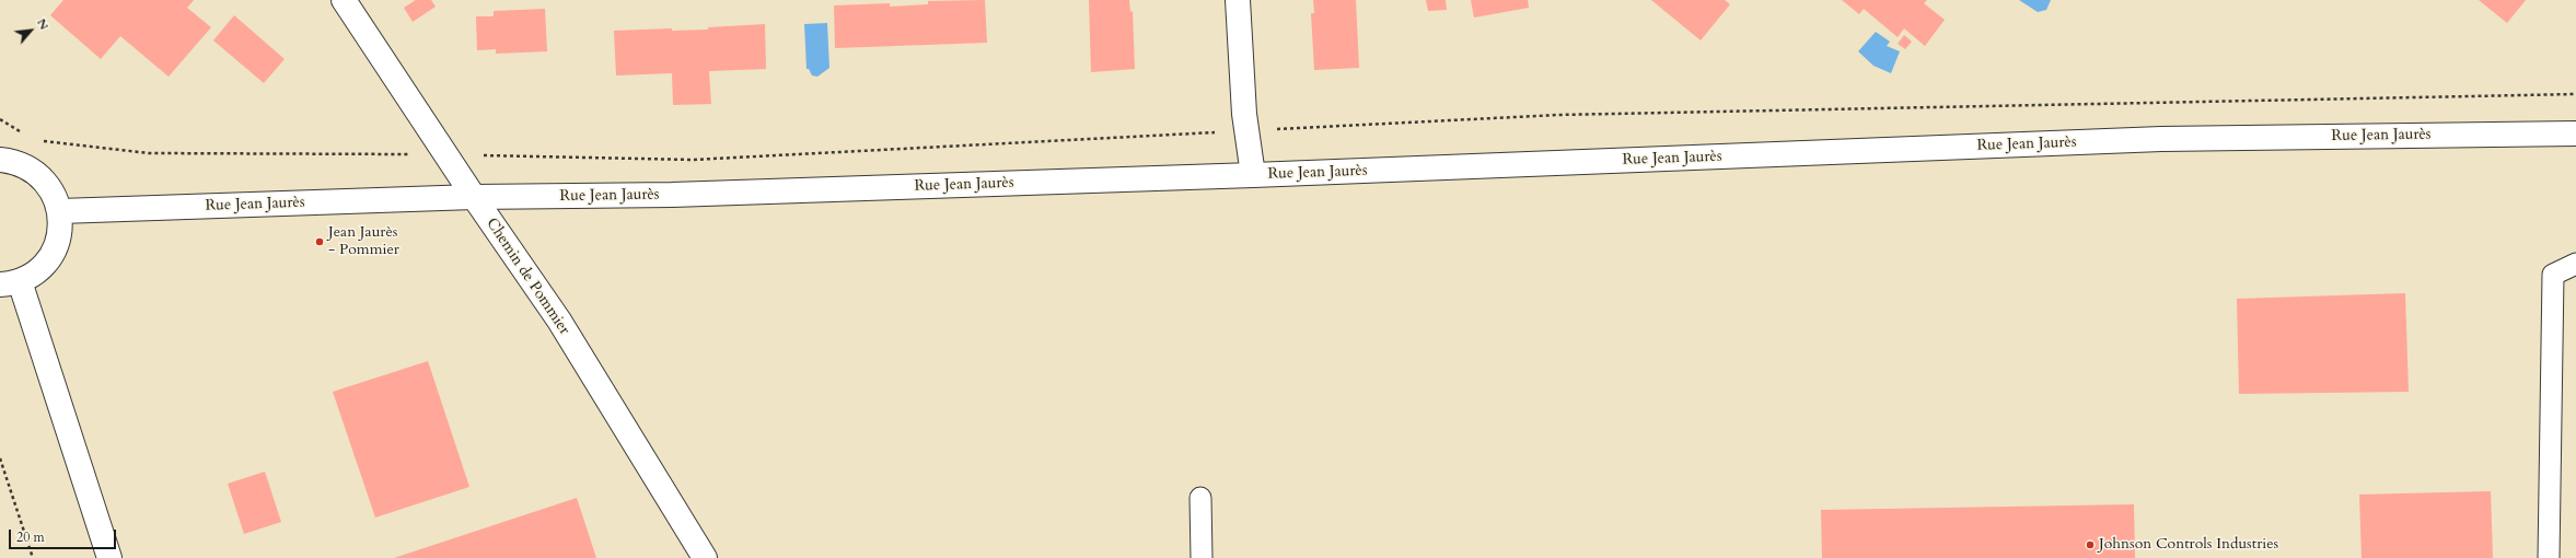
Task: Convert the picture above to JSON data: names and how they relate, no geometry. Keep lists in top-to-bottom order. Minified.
{"streets":{"main road":["Rue Jean Jaurès","Chemin de Pommier"]},"crossings":[["Rue Jean Jaurès","Chemin de Pommier"]],"places":["Jean Jaurès - Pommier","Johnson Controls Industries"],"scale_bar":"20 m","north":"top right"}
